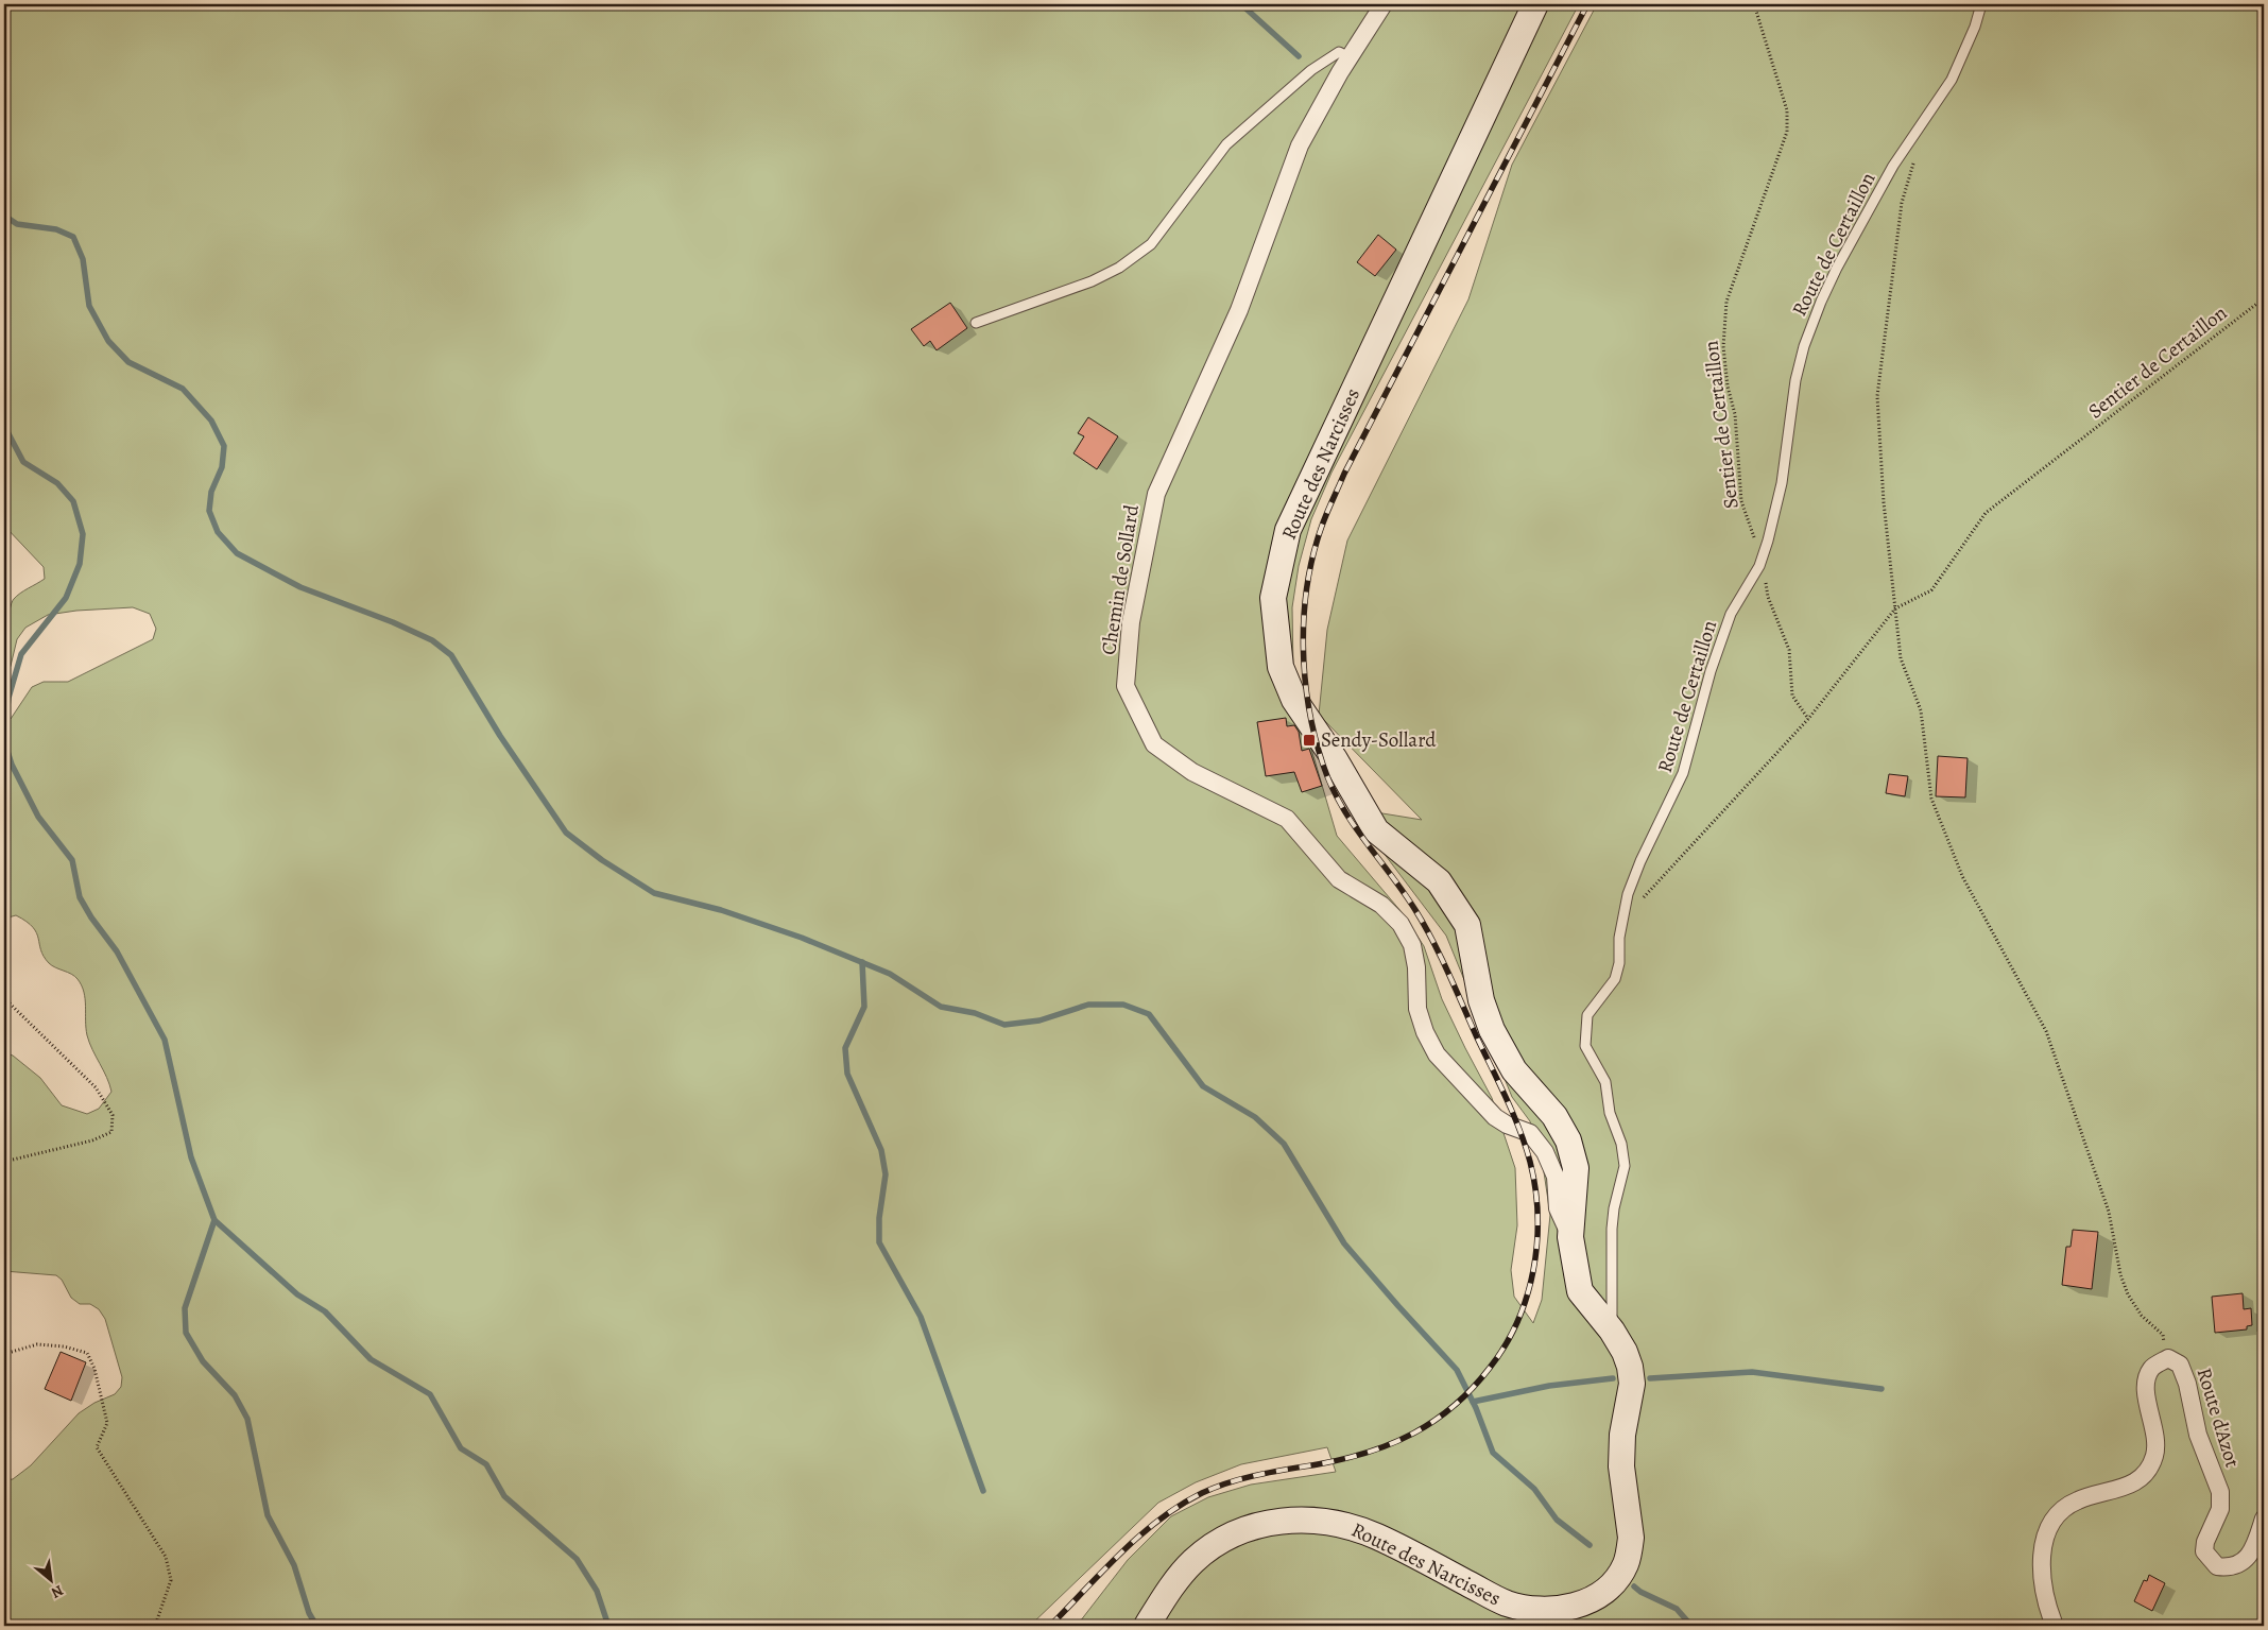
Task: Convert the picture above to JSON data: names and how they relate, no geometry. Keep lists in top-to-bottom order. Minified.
{"streets":{"street":["Route des Narcisses","Chemin de Sollard","Route d'Azot"],"lane":["Route de Certaillon"],"path":["Sentier de Certaillon"]},"crossings":[["Route de Certaillon","Sentier de Certaillon"],["Route de Certaillon","Route des Narcisses"],["Route des Narcisses","Chemin de Sollard"]],"places":{"transit":["Sendy-Sollard"]},"north":"bottom right"}
